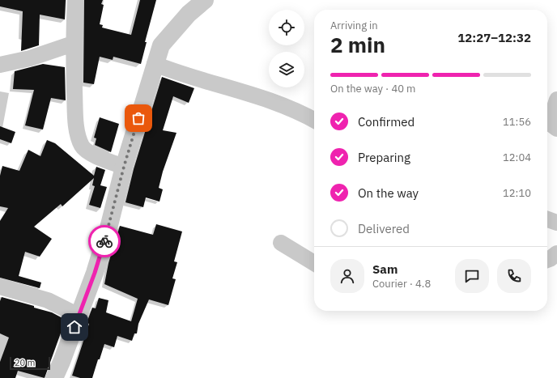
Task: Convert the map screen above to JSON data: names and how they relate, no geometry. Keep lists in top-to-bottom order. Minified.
{"scale_bar":"20 m","page":{"heading":["2 min","Arriving in","12:27–12:32"],"panel":["Sam","Courier · 4.8"],"bar":"On the way · 40 m","list":[["Confirmed","11:56"],["Preparing","12:04"],["On the way","12:10"],"Delivered"],"scale":"20 m"}}
